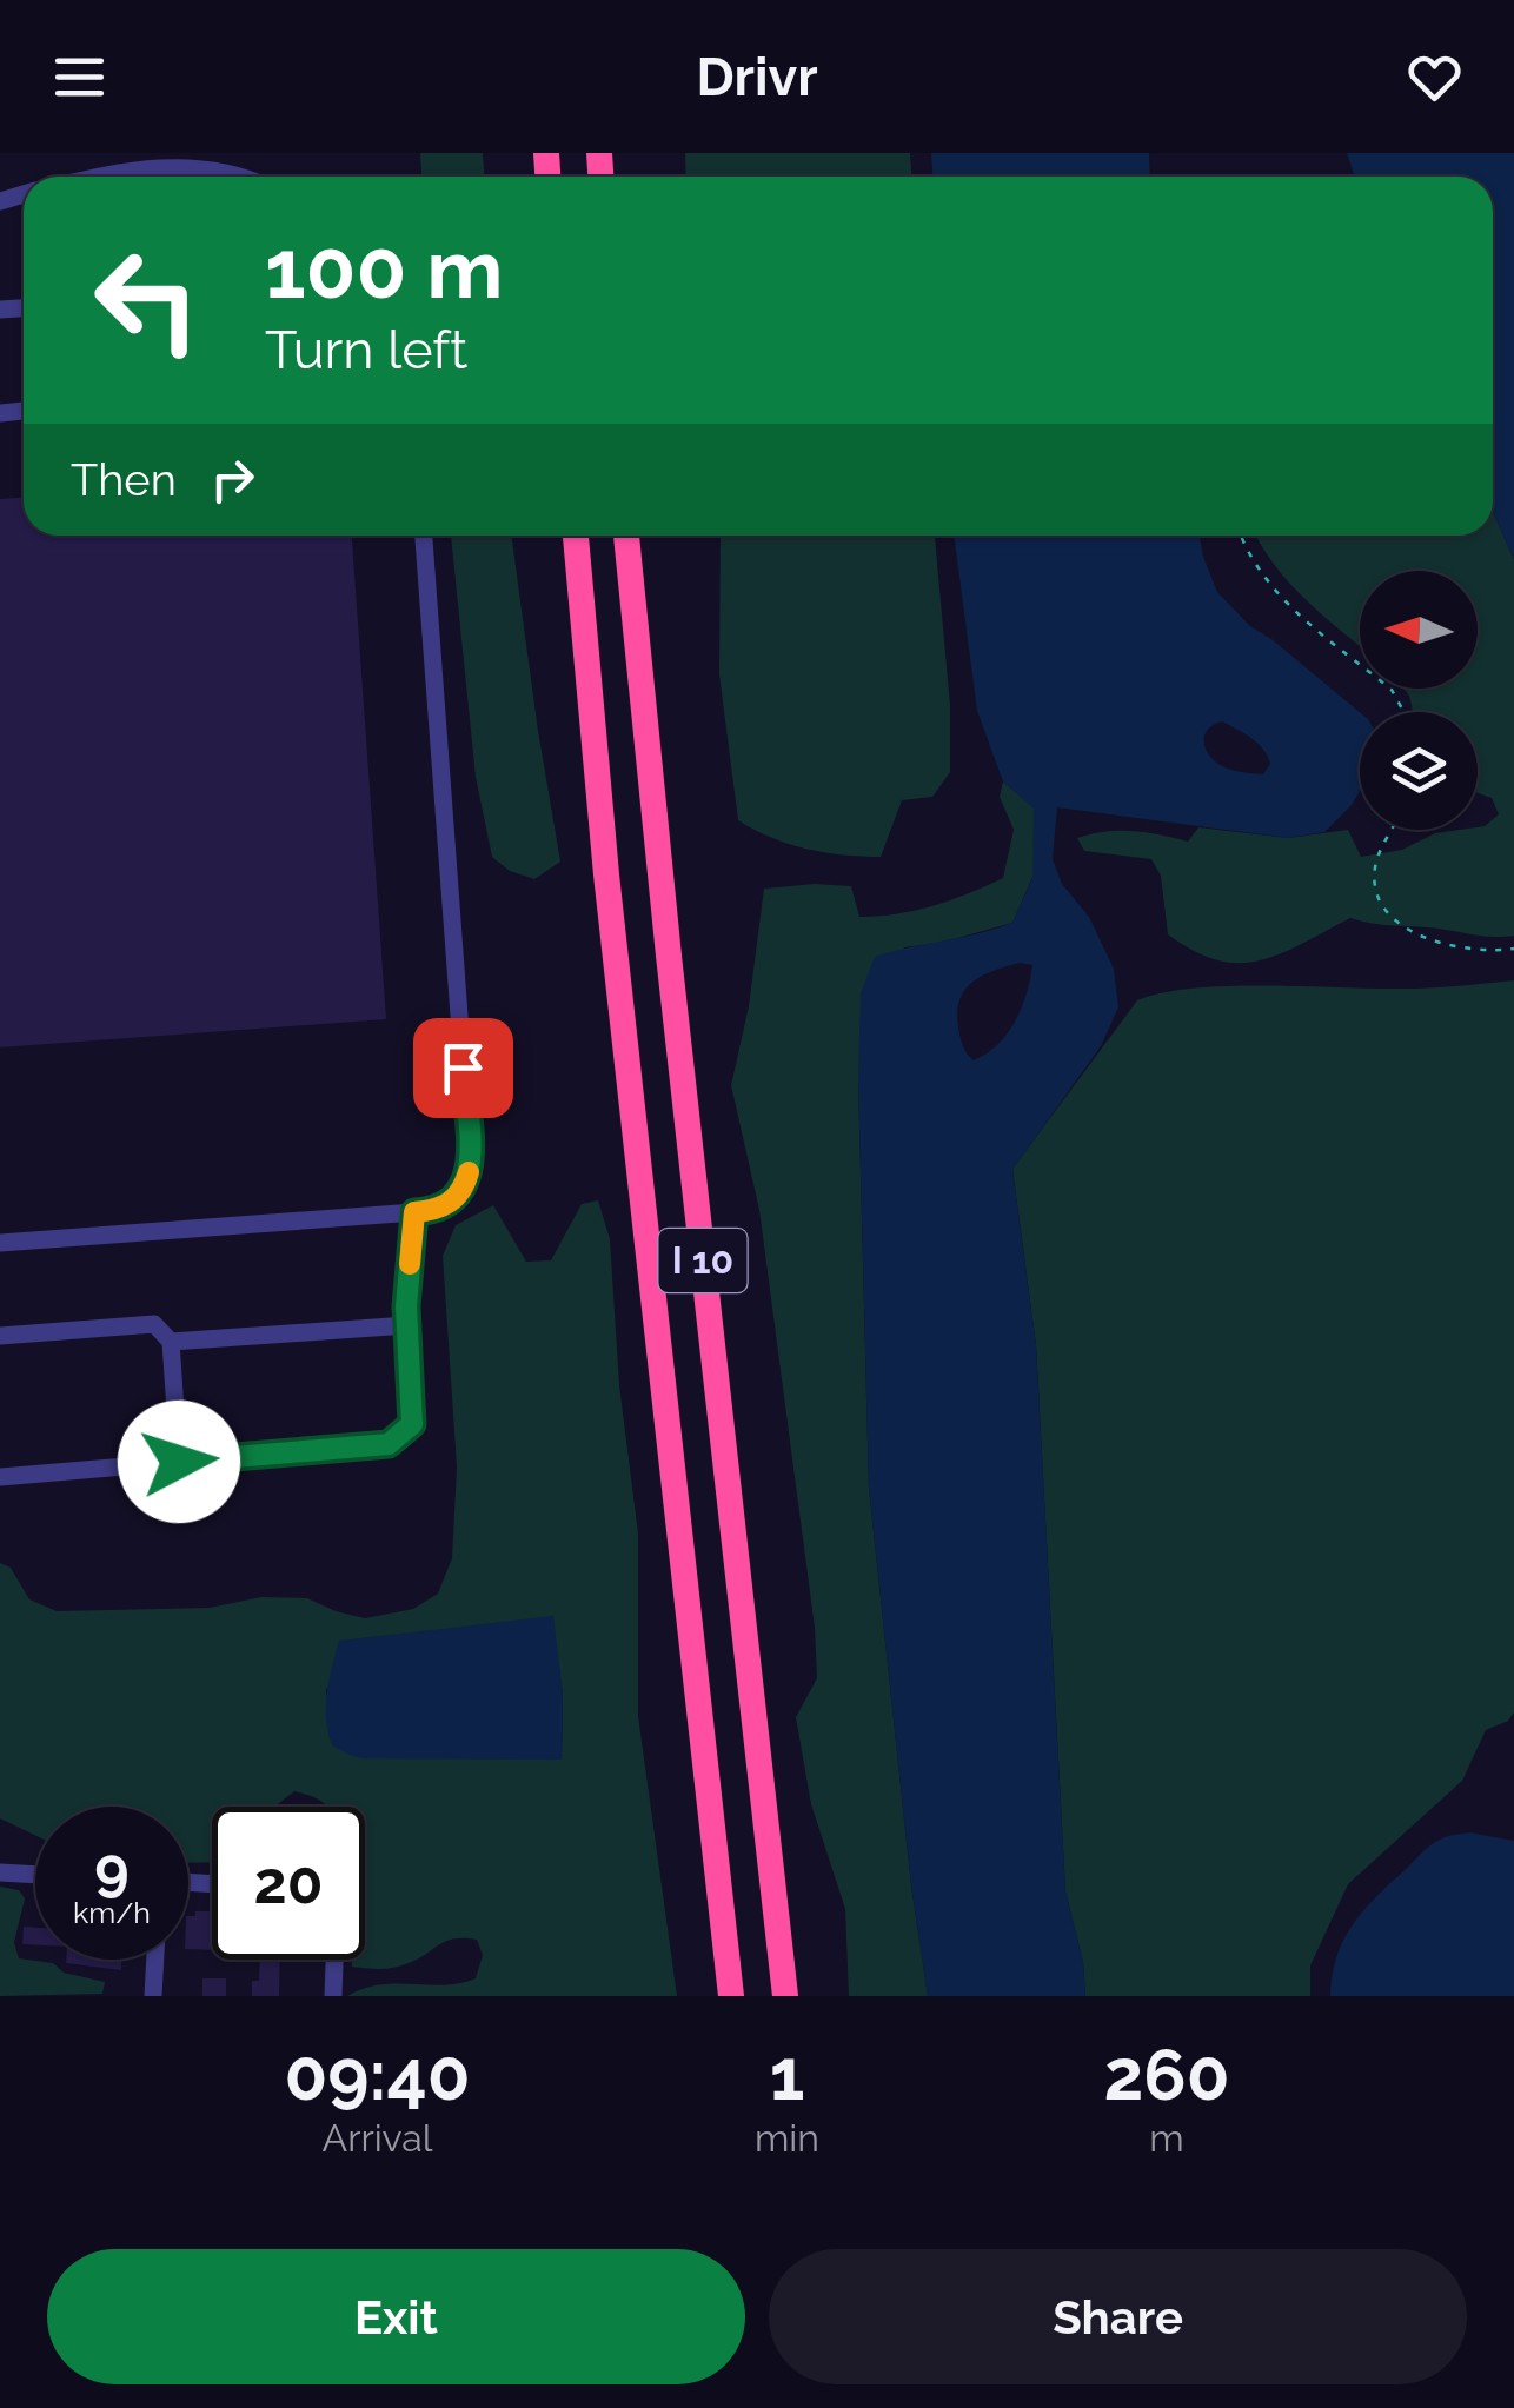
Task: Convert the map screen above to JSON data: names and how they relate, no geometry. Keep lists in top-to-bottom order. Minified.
{"streets":{"highway":["I 10"]},"north":"left","page":{"header":"Drivr","turn":["100 m","Turn left"],"then":"Then","speed":"9 km/h","limit":"20","eta":["09:40","Arrival","1","min","260","m"],"buttons":["Exit","Share"]}}
